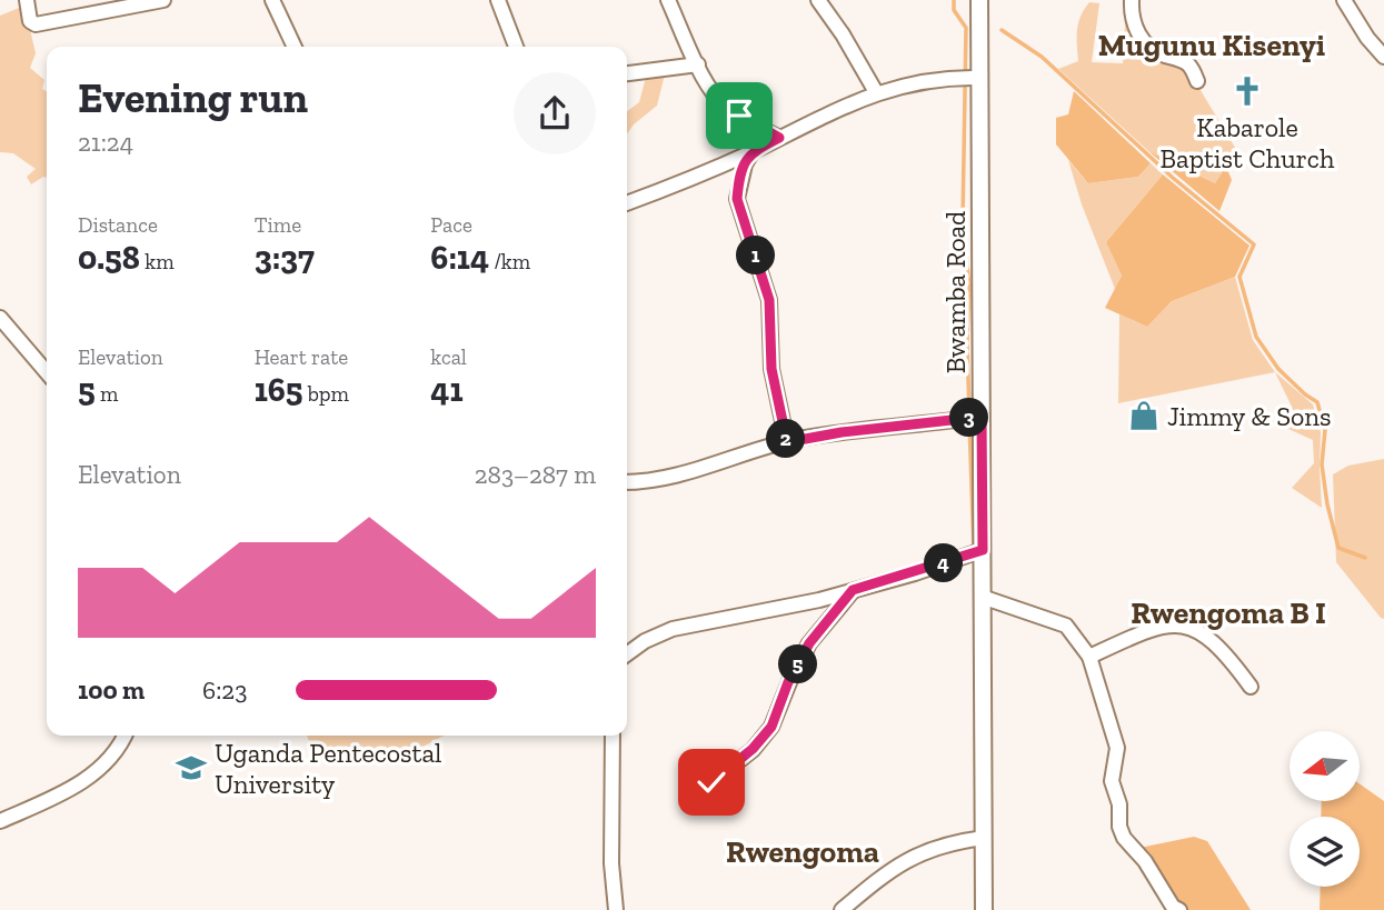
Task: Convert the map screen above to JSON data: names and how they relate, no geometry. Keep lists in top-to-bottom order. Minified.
{"streets":{"main road":["Bwamba Road"]},"districts":["Mugunu Kisenyi","Rwengoma B I","Rwengoma"],"places":{"church":["Kabarole Baptist Church"],"shop":["Jimmy & Sons"],"school or university":["Uganda Pentecostal University"]},"north":"left","page":{"heading":["Evening run","21:24"],"stats":[["Distance","0.58 km"],["Time","3:37"],["Pace","6:14 /km"],["Elevation","5 m"],["Heart rate","165 bpm"],["kcal","41"]],"pins":["1","3","2","4","5"],"chart":["Elevation","283–287 m"],"list":[{"name":"100 m","note":"6:23"}]}}
